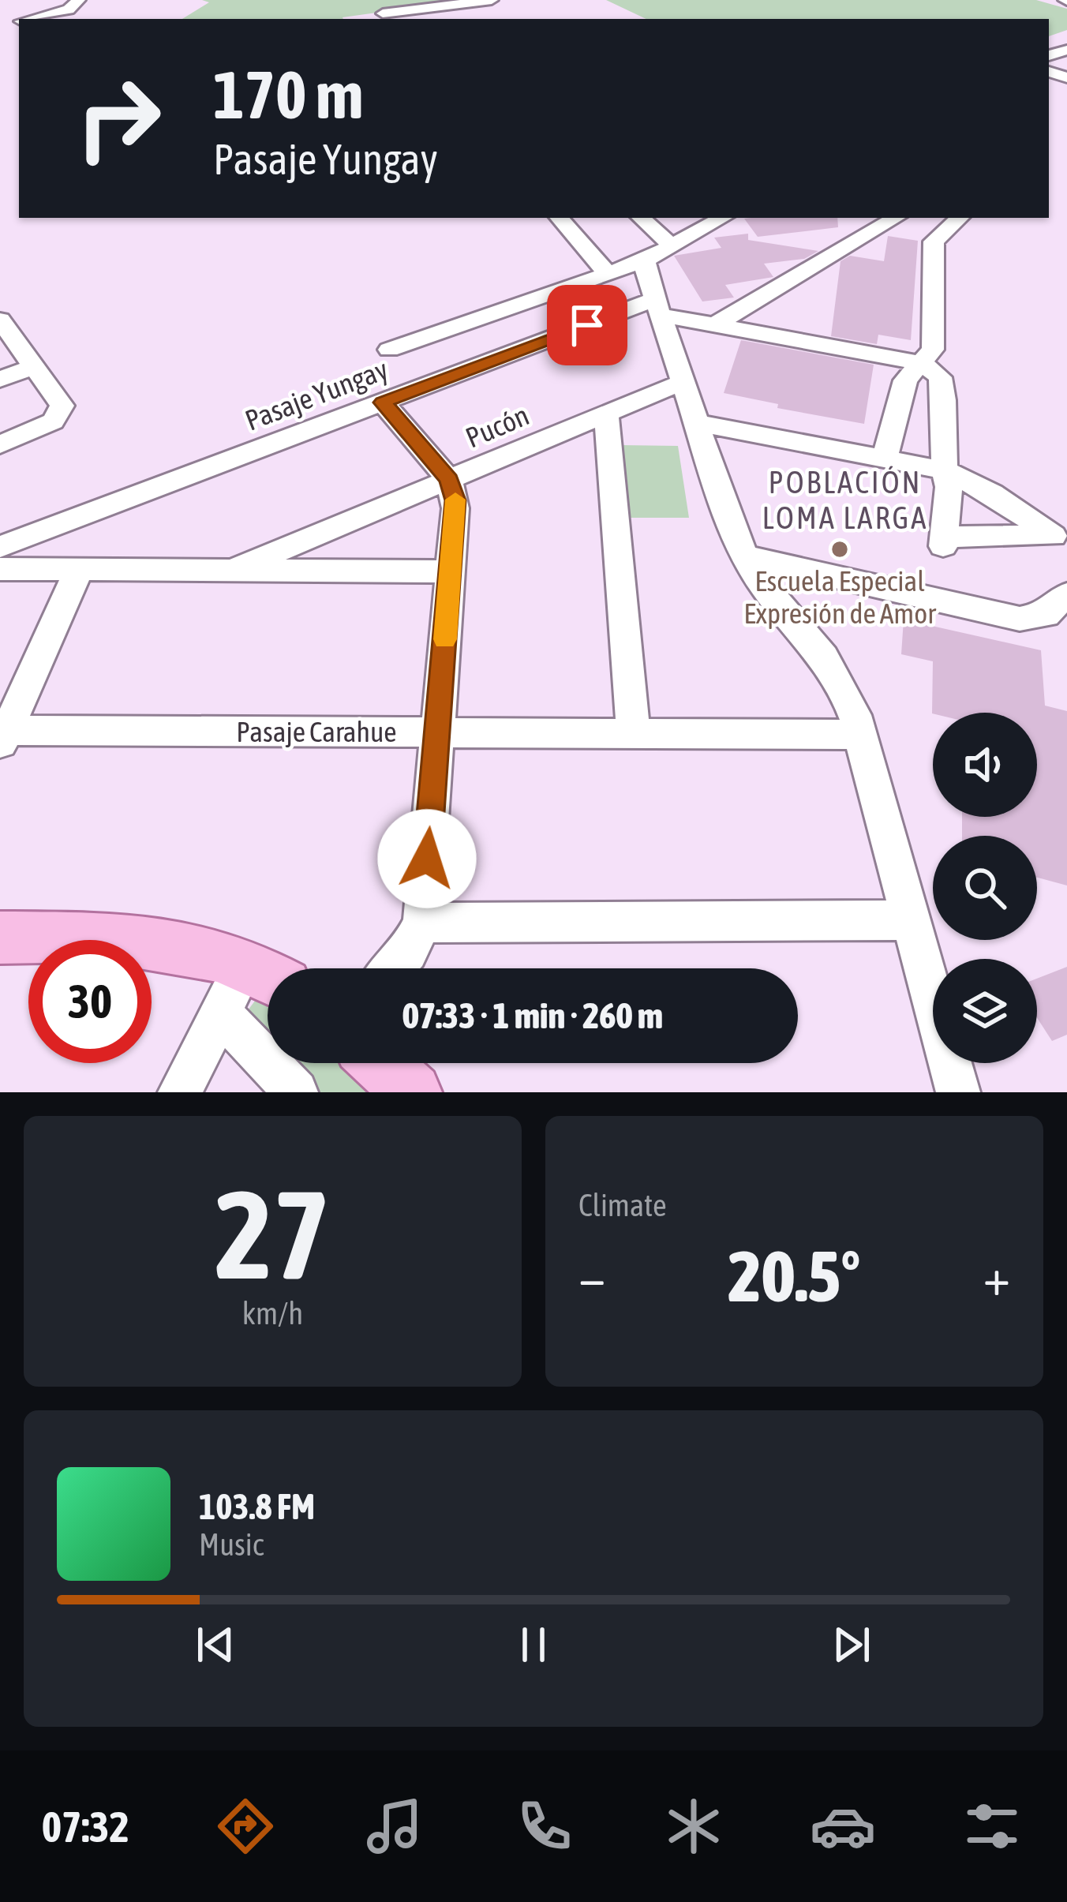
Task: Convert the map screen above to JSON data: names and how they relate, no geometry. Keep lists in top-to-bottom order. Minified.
{"streets":{"street":["Pasaje Yungay","Pucón","Pasaje Carahue"]},"districts":["POBLACIÓN LOMA LARGA"],"places":["Escuela Especial Expresión de Amor"],"page":{"turn":["170 m","Pasaje Yungay"],"limit":"30","trip":"07:33 · 1 min · 260 m","tile":[["27","km/h"],"Climate"],"heat":["−","20.5°","+"],"song":["103.8 FM","Music"],"tabs":"07:32"}}
